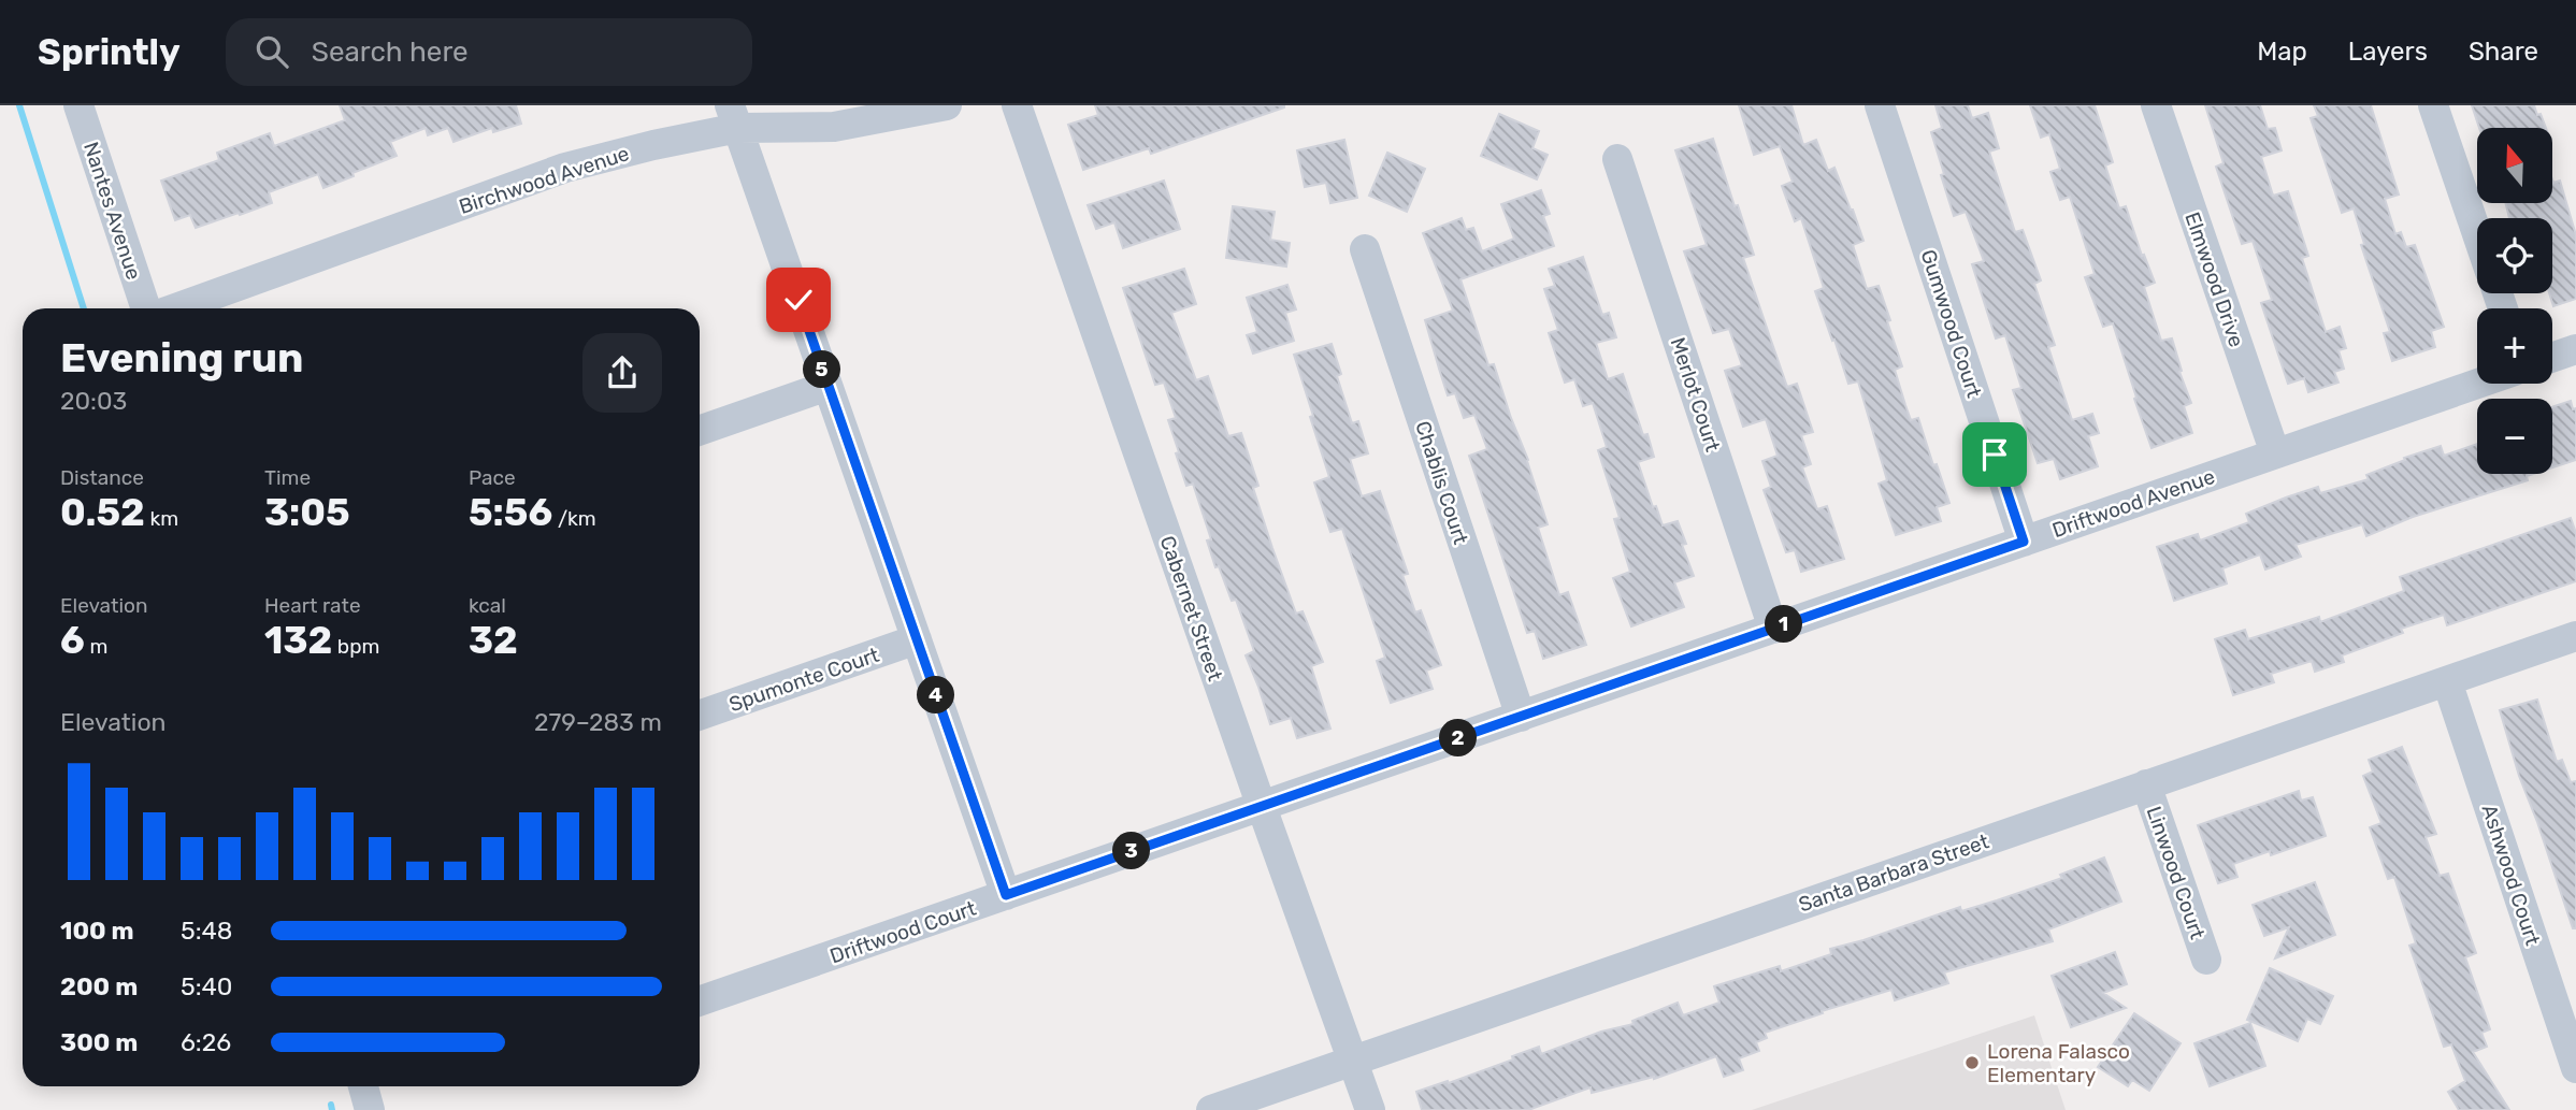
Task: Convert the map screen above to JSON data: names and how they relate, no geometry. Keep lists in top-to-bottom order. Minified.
{"streets":{"street":["Birchwood Avenue","Nantes Avenue","Elmwood Drive","Gumwood Court","Merlot Court","Chablis Court","Driftwood Avenue","Cabernet Street","Spumonte Court","Santa Barbara Street","Linwood Court","Ashwood Court","Driftwood Court"]},"crossings":[["Elmwood Drive","Driftwood Avenue"],["Gumwood Court","Driftwood Avenue"],["Merlot Court","Driftwood Avenue"],["Chablis Court","Driftwood Avenue"],["Chablis Court","Driftwood Court"],["Driftwood Avenue","Driftwood Court"],["Cabernet Street","Santa Barbara Street"],["Cabernet Street","Driftwood Court"],["Santa Barbara Street","Linwood Court"],["Santa Barbara Street","Ashwood Court"]],"places":["Lorena Falasco Elementary"],"north":"top","page":{"header":"Sprintly","search":"Search here","nav":["Map","Layers","Share"],"map_buttons":["+","−"],"heading":["Evening run","20:03"],"pins":["5","1","4","2","3"],"stats":[["Distance","0.52 km"],["Time","3:05"],["Pace","5:56 /km"],["Elevation","6 m"],["Heart rate","132 bpm"],["kcal","32"]],"chart":["Elevation","279–283 m"],"list":[{"name":"100 m","note":"5:48"},{"name":"200 m","note":"5:40"},{"name":"300 m","note":"6:26"}]}}
